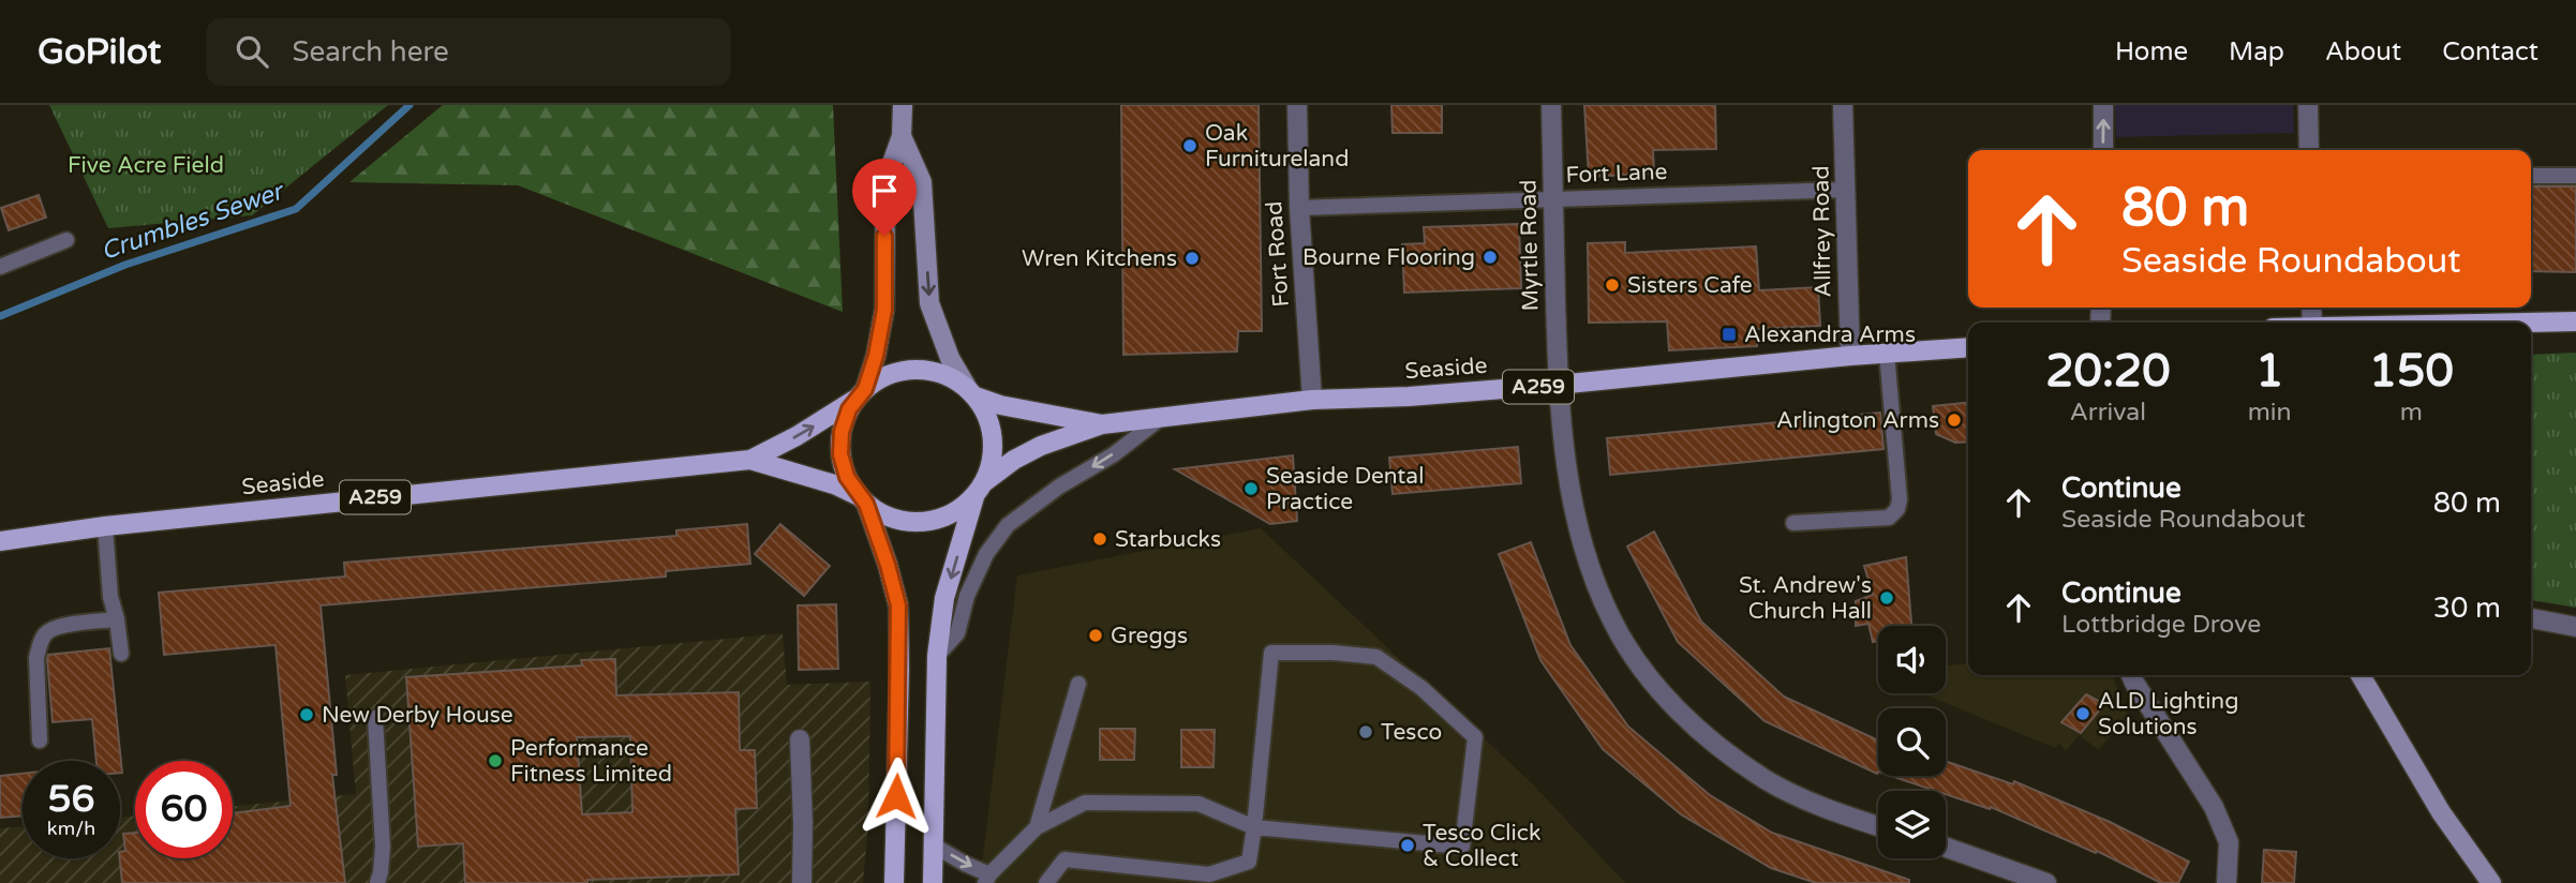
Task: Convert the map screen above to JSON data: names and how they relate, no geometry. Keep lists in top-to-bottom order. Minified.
{"streets":{"main road":["Seaside","A259"],"street":["Allfrey Road","Myrtle Road","Fort Road"],"lane":["Fort Lane"]},"crossings":[["Fort Lane","Allfrey Road"],["Fort Lane","Myrtle Road"],["Fort Lane","Fort Road"],["Allfrey Road","Seaside"],["Myrtle Road","Seaside"],["Fort Road","Seaside"]],"water":["Crumbles Sewer"],"parks":["Five Acre Field"],"places":{"other":["Oak Furnitureland","Bourne Flooring","Wren Kitchens","Sisters Cafe","Arlington Arms","Seaside Dental Practice","Starbucks","St. Andrew's Church Hall","Greggs","ALD Lighting Solutions","New Derby House","Tesco","Performance Fitness Limited","Tesco Click & Collect"],"transit":["Alexandra Arms"]},"page":{"header":"GoPilot","search":"Search here","nav":["Home","Map","About","Contact"],"turn":["80 m","Seaside Roundabout"],"eta":["20:20","Arrival","1","min","150","m"],"list":[{"name":"Continue","note":"Seaside Roundabout","value":"80 m"},{"name":"Continue","note":"Lottbridge Drove","value":"30 m"}],"speed":"56 km/h","limit":"60"}}
